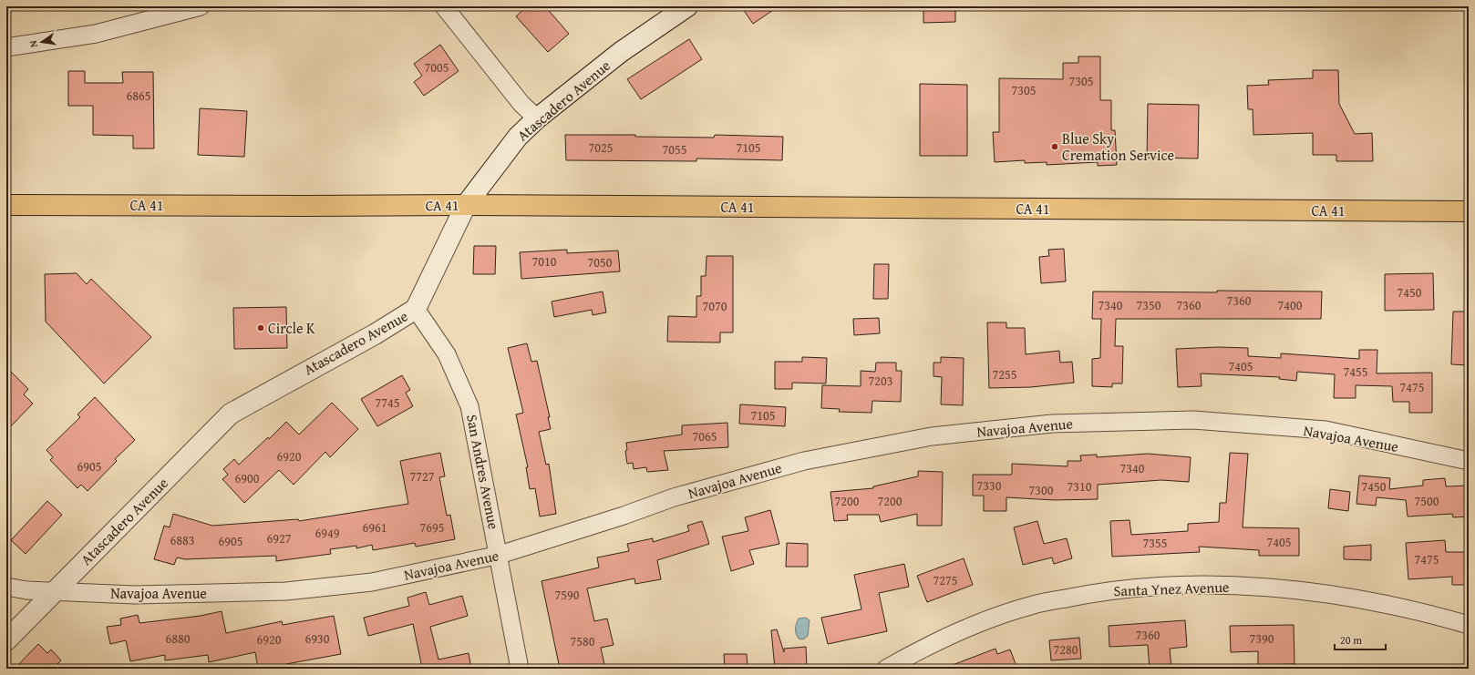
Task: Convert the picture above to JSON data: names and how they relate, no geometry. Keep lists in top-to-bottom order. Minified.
{"streets":{"main road":["CA 41"],"street":["Atascadero Avenue","Navajoa Avenue","San Andres Avenue","Santa Ynez Avenue"]},"crossings":[["Atascadero Avenue","CA 41"],["Atascadero Avenue","Navajoa Avenue"],["Atascadero Avenue","San Andres Avenue"],["Navajoa Avenue","San Andres Avenue"]],"places":["Blue Sky Cremation Service","Circle K"],"house_numbers":["7005","7305","7305","6865","7025","7105","7055","7010","7050","7450","7360","7340","7350","7360","7400","7070","7405","7455","7255","7203","7475","7745","7105","7065","6920","6905","7340","7727","6900","7330","7310","7450","7300","7200","7200","7500","6961","7695","6949","6927","6883","6905","7405","7355","7475","7275","7590","7360","6880","6930","7390","6920","7580","7280"],"scale_bar":"20 m","north":"left"}
